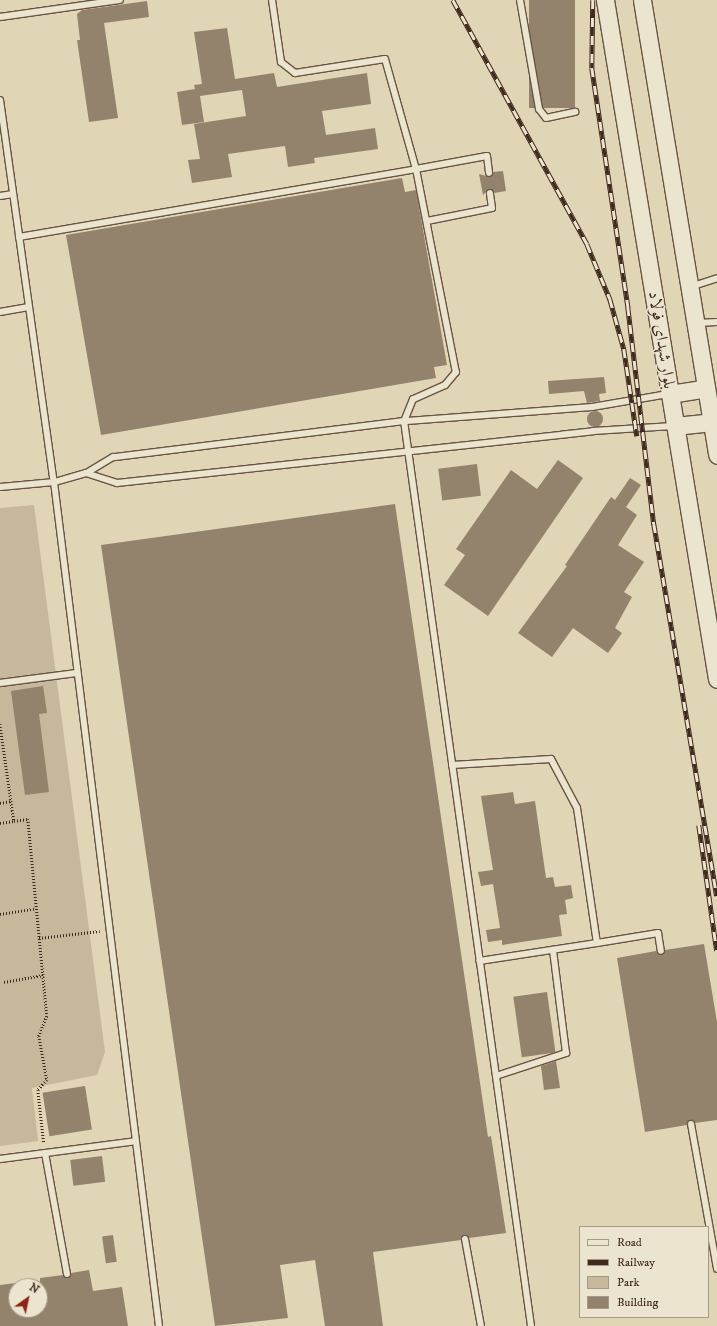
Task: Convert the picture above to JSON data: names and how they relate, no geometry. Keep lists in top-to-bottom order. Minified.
{"streets":{"street":["بلوار شهدای فولاد"]},"legend":["Road","Railway","Park","Building"],"north":"top right"}
